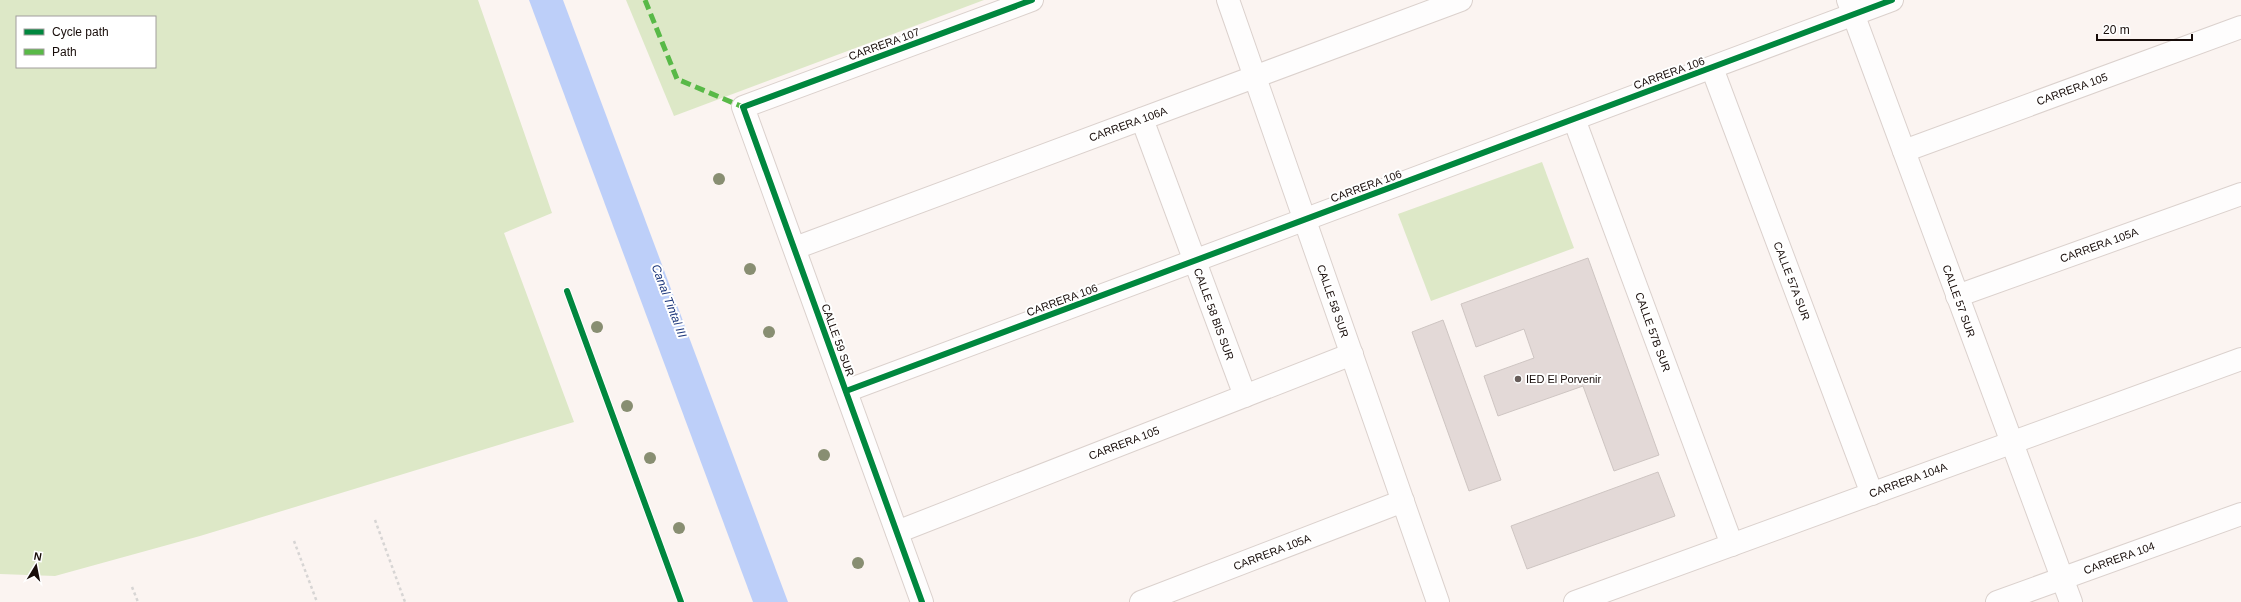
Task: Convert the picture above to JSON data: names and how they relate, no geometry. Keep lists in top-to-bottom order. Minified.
{"streets":{"street":["CARRERA 107","CARRERA 106","CARRERA 105","CARRERA 106A","CARRERA 105A","CALLE 57A SUR","CALLE 58 SUR","CALLE 57 SUR","CALLE 58 BIS SUR","CALLE 57B SUR","CALLE 59 SUR","CARRERA 104A","CARRERA 104"]},"crossings":[["CARRERA 107","CALLE 59 SUR"],["CARRERA 106","CALLE 57A SUR"],["CARRERA 106","CALLE 58 SUR"],["CARRERA 106","CALLE 57 SUR"],["CARRERA 106","CALLE 58 BIS SUR"],["CARRERA 106","CALLE 57B SUR"],["CARRERA 106","CALLE 59 SUR"],["CARRERA 105","CALLE 58 SUR"],["CARRERA 105","CALLE 57 SUR"],["CARRERA 105","CALLE 58 BIS SUR"],["CARRERA 105","CALLE 59 SUR"],["CARRERA 106A","CALLE 58 SUR"],["CARRERA 106A","CALLE 58 BIS SUR"],["CARRERA 106A","CALLE 59 SUR"],["CARRERA 105A","CALLE 58 SUR"],["CARRERA 105A","CALLE 57 SUR"],["CALLE 57A SUR","CARRERA 104A"],["CALLE 57 SUR","CARRERA 104A"],["CALLE 57 SUR","CARRERA 104"],["CALLE 57B SUR","CARRERA 104A"]],"water":["Canal Tintal III"],"places":["IED El Porvenir"],"legend":["Cycle path","Path"],"scale_bar":"20 m","north":"top"}
